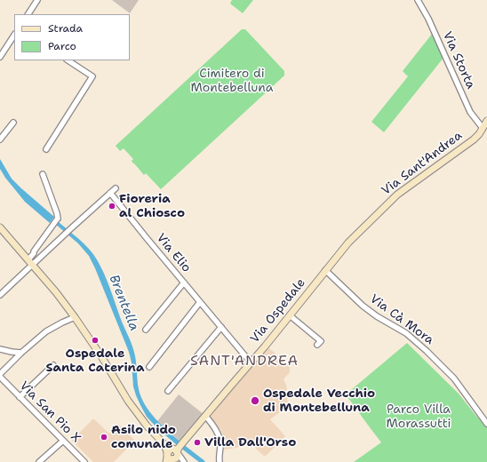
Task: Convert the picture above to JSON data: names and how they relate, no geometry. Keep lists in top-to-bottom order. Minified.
{"streets":{"street":["Via Storta","Via Sant'Andrea","Via Elio","Via Ospedale","Via Cà Mora","Via San Pio X"]},"crossings":[["Via Storta","Via Sant'Andrea"],["Via Sant'Andrea","Via Ospedale"],["Via Sant'Andrea","Via Cà Mora"],["Via Elio","Via Ospedale"],["Via Ospedale","Via Cà Mora"]],"districts":["SANT'ANDREA"],"water":["Brentella"],"parks":["Cimitero di Montebelluna","Parco Villa Morassutti"],"places":["Fioreria al Chiosco","Ospedale Santa Caterina","Ospedale Vecchio di Montebelluna","Asilo nido comunale","Villa Dall'Orso"],"legend":["Strada","Parco"]}
